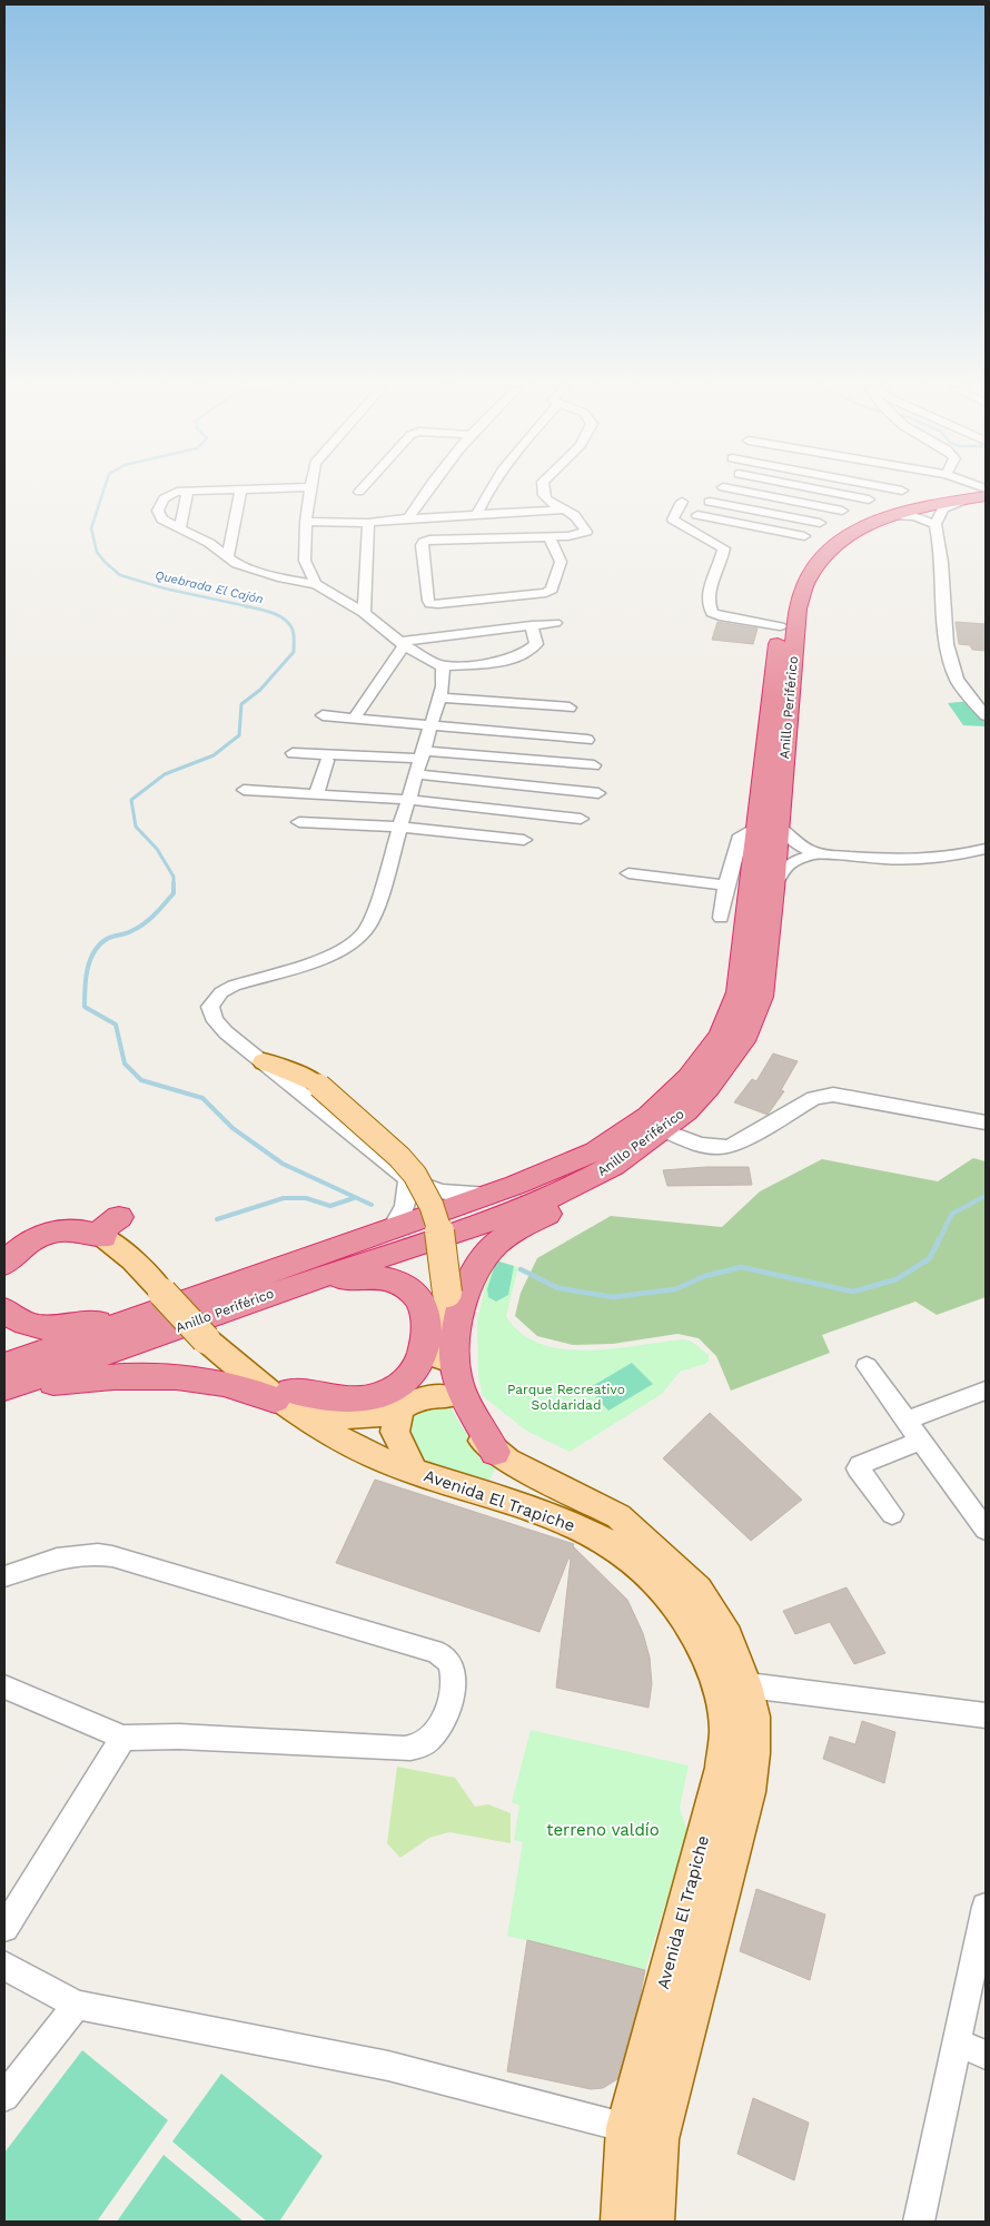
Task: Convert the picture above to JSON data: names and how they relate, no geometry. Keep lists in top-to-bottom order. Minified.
{"streets":{"highway":["Anillo Periférico"],"main road":["Avenida El Trapiche"]},"crossings":[["Anillo Periférico","Avenida El Trapiche"]],"water":["Quebrada El Cajón"],"parks":["Parque Recreativo Soldaridad","terreno valdío"]}
